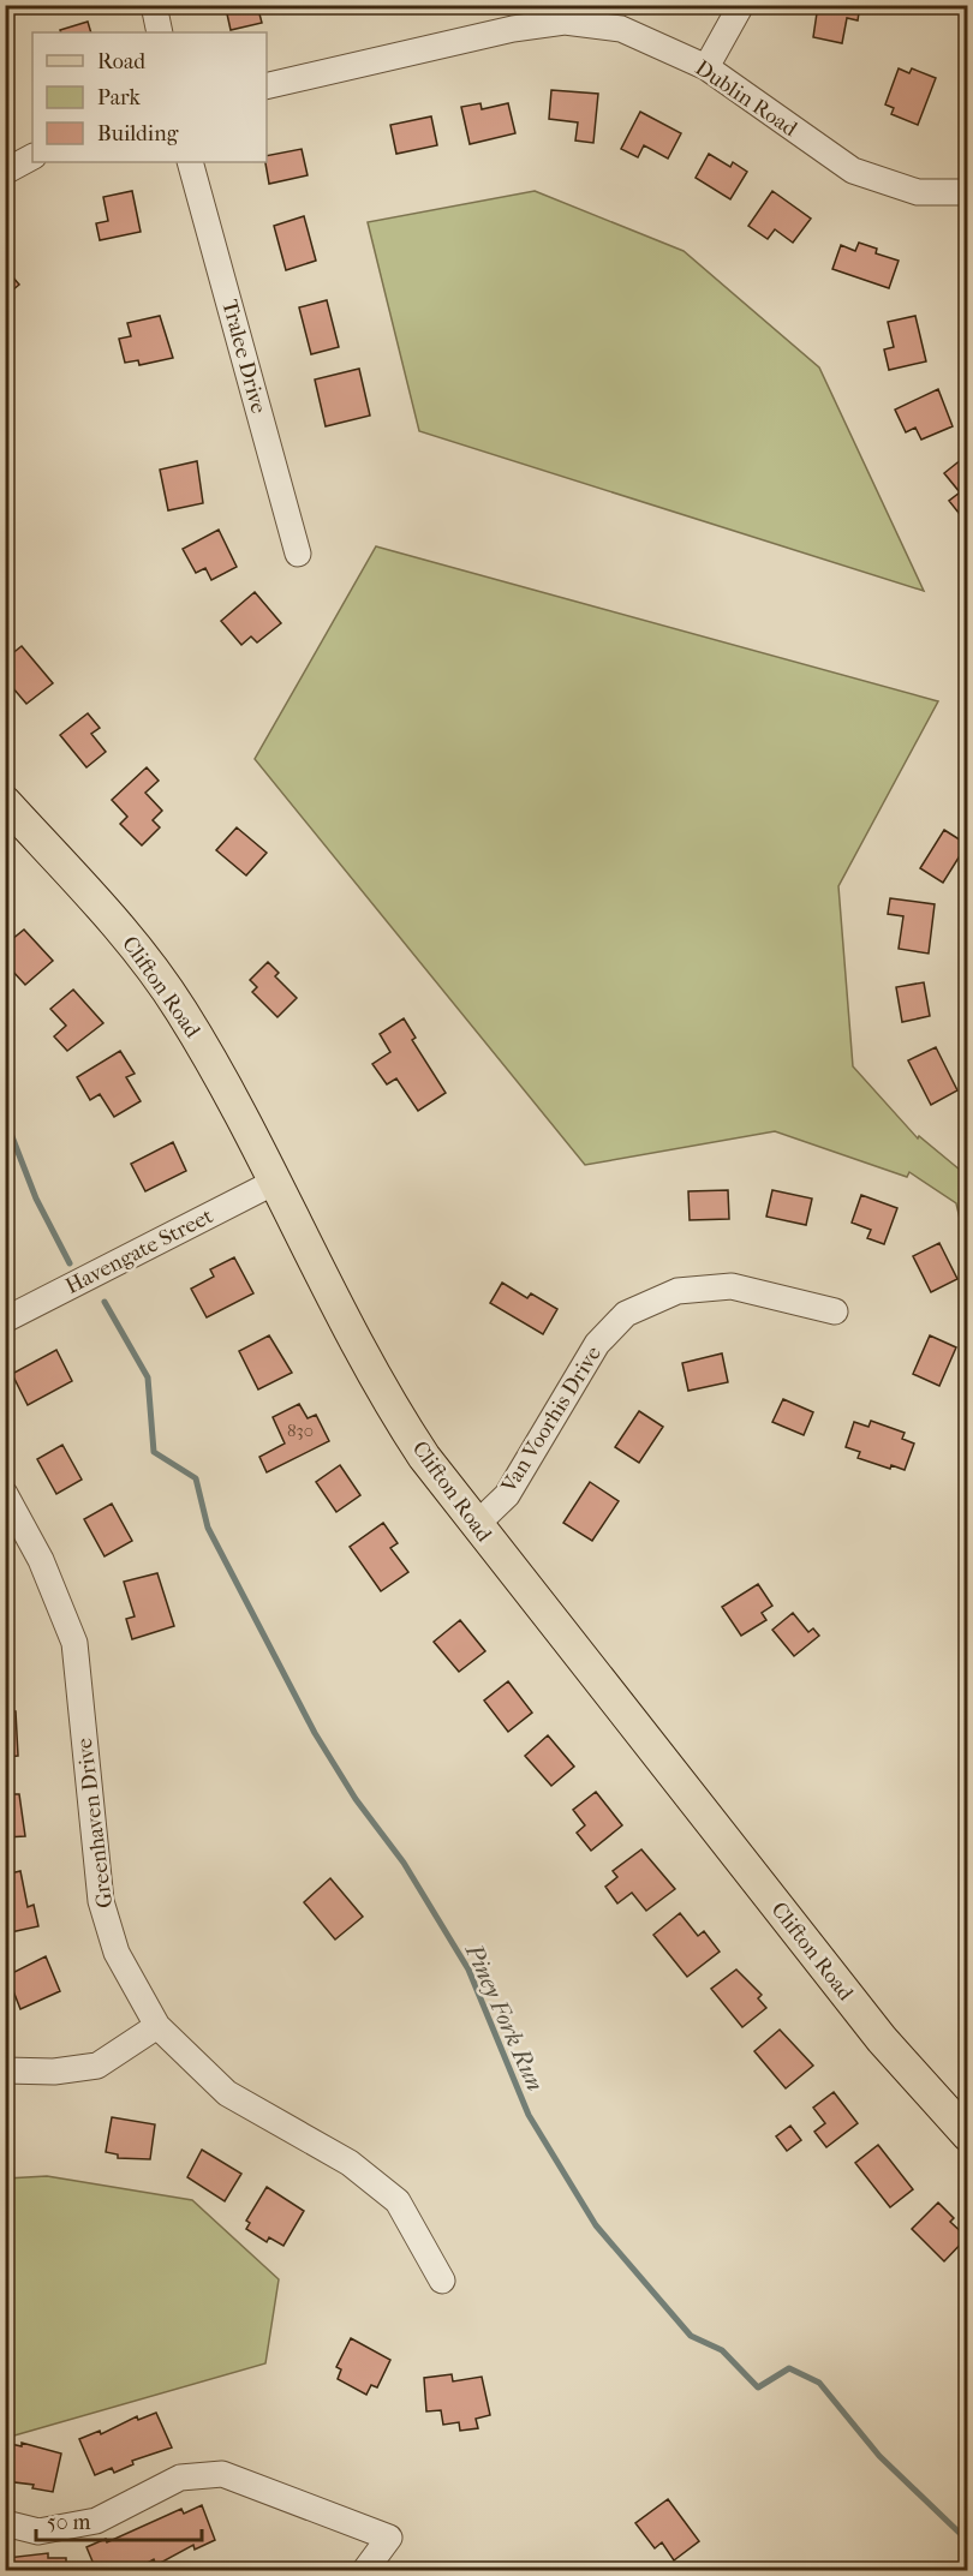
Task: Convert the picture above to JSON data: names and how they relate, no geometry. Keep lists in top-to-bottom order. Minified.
{"streets":{"main road":["Clifton Road"],"street":["Dublin Road","Tralee Drive","Havengate Street","Van Voorhis Drive","Greenhaven Drive"]},"crossings":[["Clifton Road","Havengate Street"],["Clifton Road","Van Voorhis Drive"]],"water":["Piney Fork Run"],"house_numbers":["830"],"legend":["Road","Park","Building"],"scale_bar":"50 m"}
